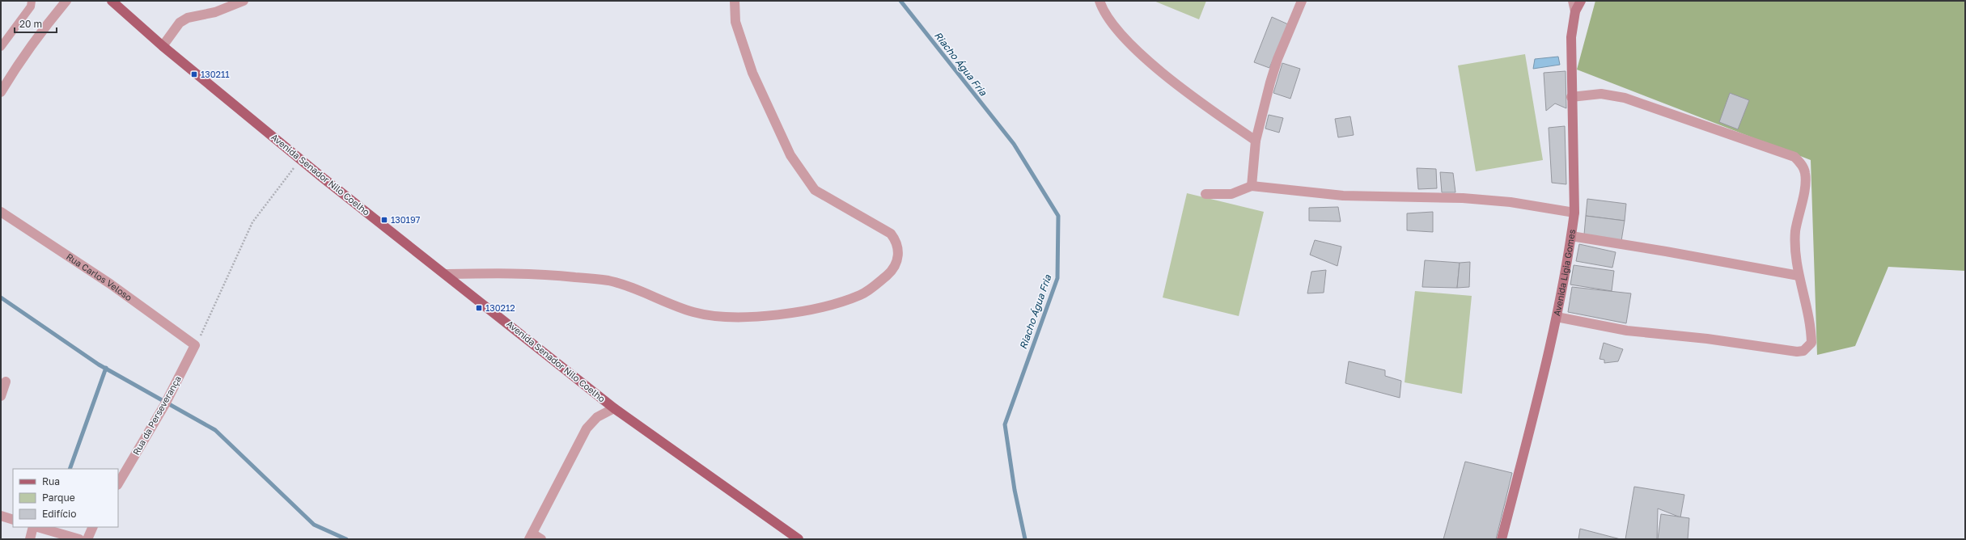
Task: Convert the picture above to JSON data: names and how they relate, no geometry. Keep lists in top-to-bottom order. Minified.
{"streets":{"main road":["Avenida Senador Nilo Coelho"],"street":["Avenida Ligia Gomes","Rua Carlos Veloso","Rua da Perseverança"]},"crossings":[["Rua Carlos Veloso","Rua da Perseverança"]],"water":["Riacho Água Fria"],"places":{"transit":["130211","130197","130212"]},"legend":["Rua","Parque","Edifício"],"scale_bar":"20 m"}
